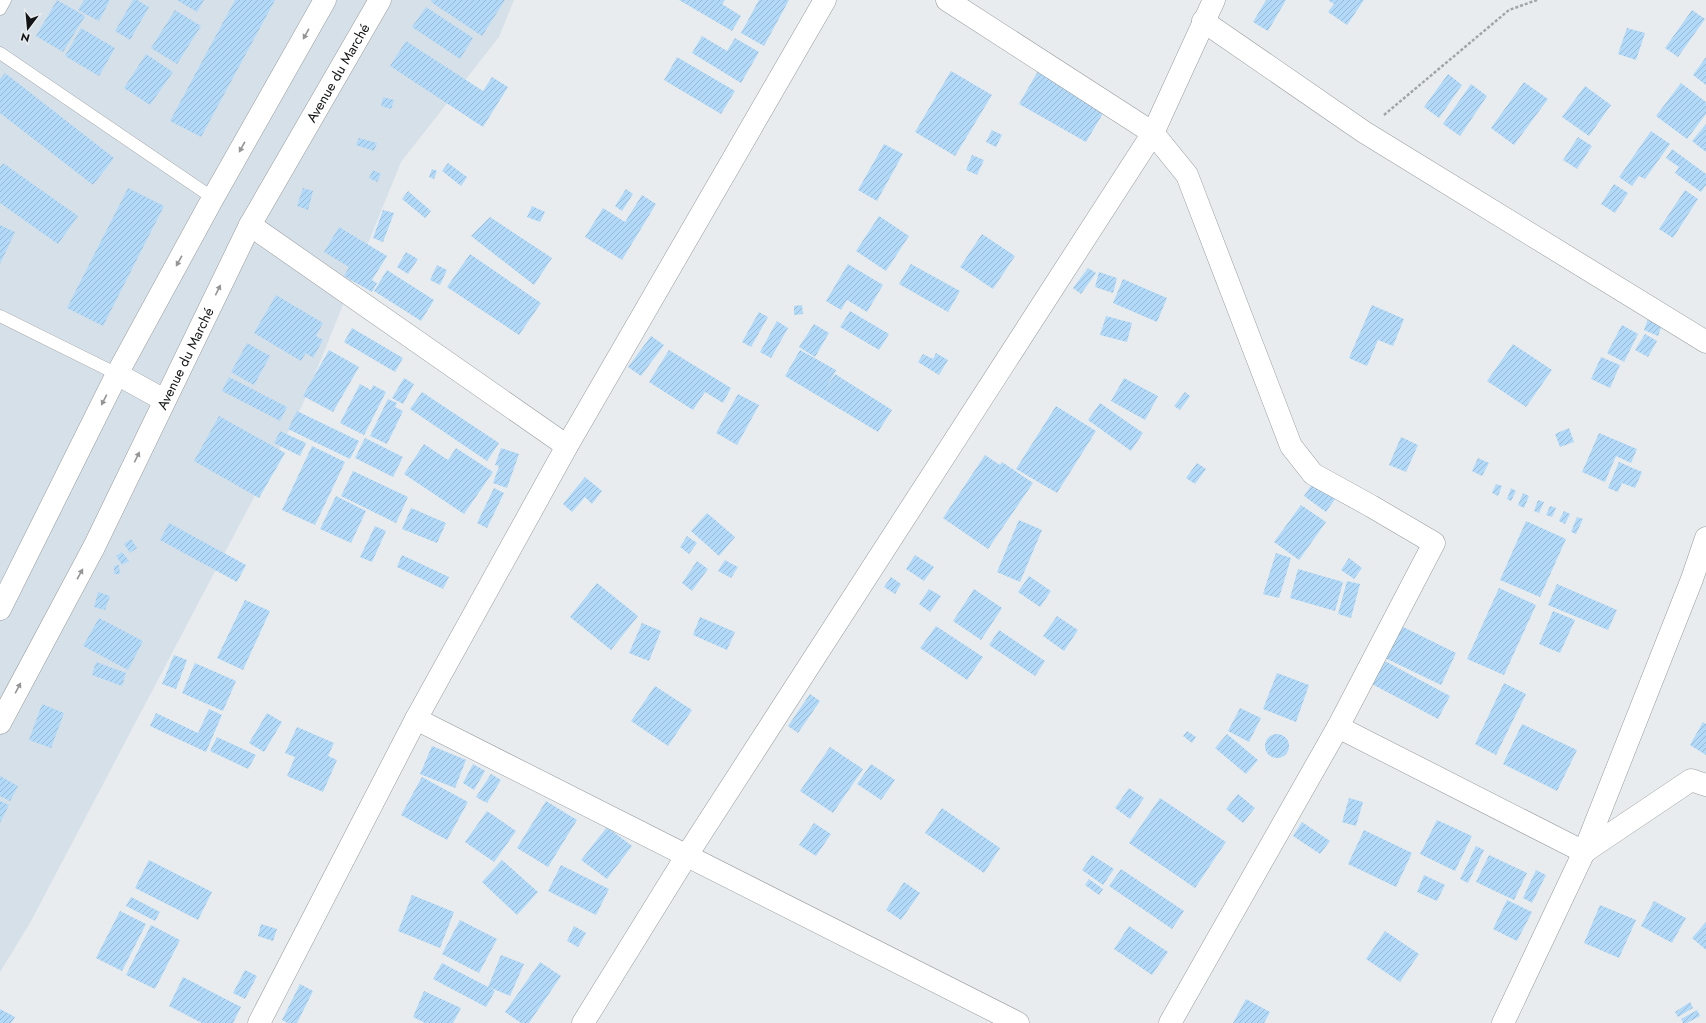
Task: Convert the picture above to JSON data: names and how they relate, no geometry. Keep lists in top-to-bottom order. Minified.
{"streets":{"street":["Avenue du Marché"]},"north":"bottom"}
